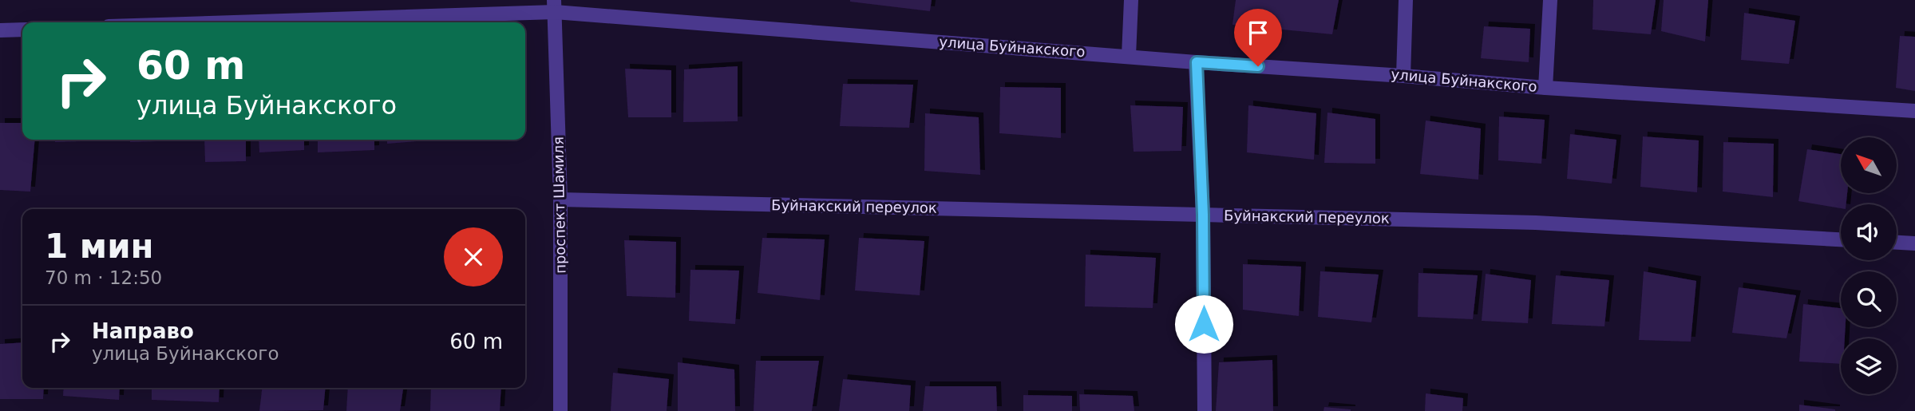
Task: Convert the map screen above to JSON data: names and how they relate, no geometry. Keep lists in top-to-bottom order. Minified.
{"streets":{"street":["улица Буйнакского","проспект Шамиля","Буйнакский переулок"]},"crossings":[["улица Буйнакского","проспект Шамиля"],["проспект Шамиля","Буйнакский переулок"]],"north":"top left","page":{"turn":["60 m","улица Буйнакского"],"heading":["1 мин","70 m · 12:50"],"list":[{"name":"Направо","note":"улица Буйнакского","value":"60 m"}]}}
